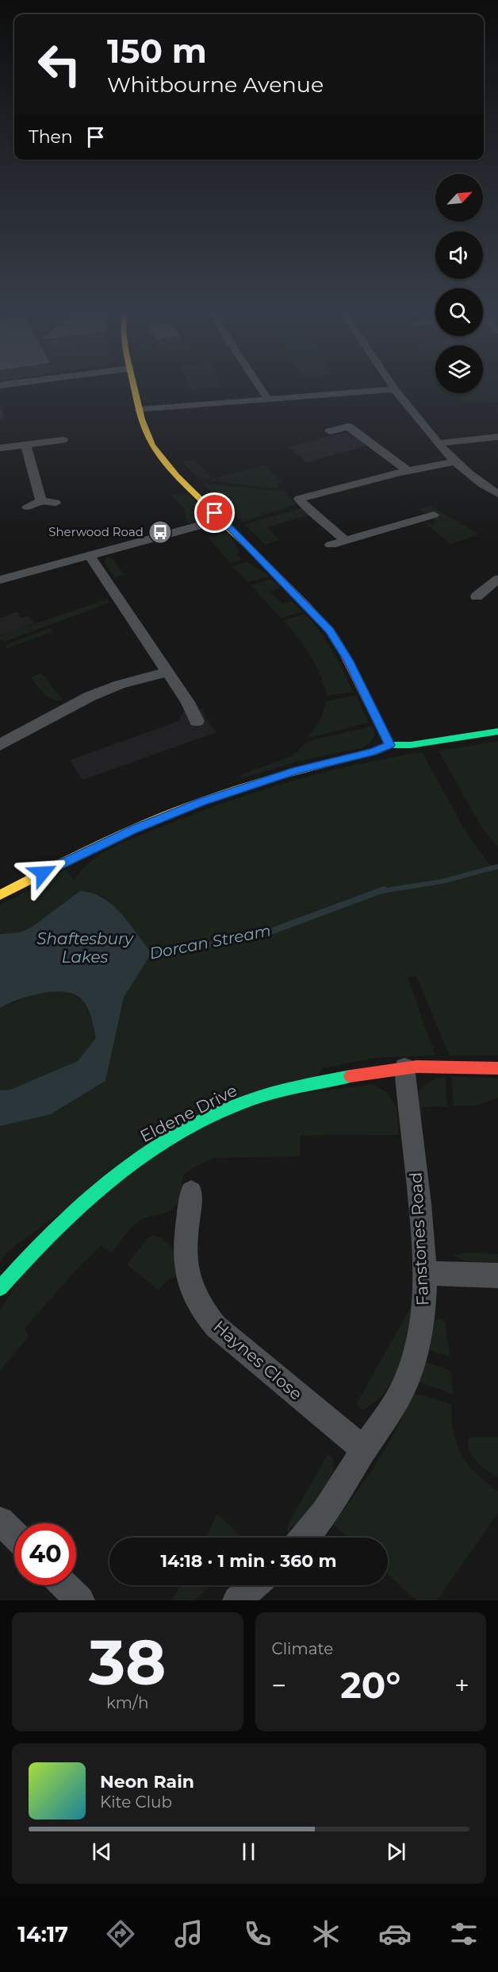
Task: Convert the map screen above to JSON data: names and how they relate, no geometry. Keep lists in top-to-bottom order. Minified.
{"streets":{"street":["Eldene Drive","Fanstones Road","Haynes Close"]},"crossings":[["Eldene Drive","Fanstones Road"],["Fanstones Road","Haynes Close"]],"water":["Shaftesbury Lakes","Dorcan Stream"],"places":{"bus stop":["Sherwood Road"]},"north":"top right","page":{"turn":["150 m","Whitbourne Avenue"],"then":"Then","limit":"40","trip":"14:18 · 1 min · 360 m","tile":[["38","km/h"],"Climate"],"heat":["−","20°","+"],"song":["Neon Rain","Kite Club"],"tabs":"14:17"}}
